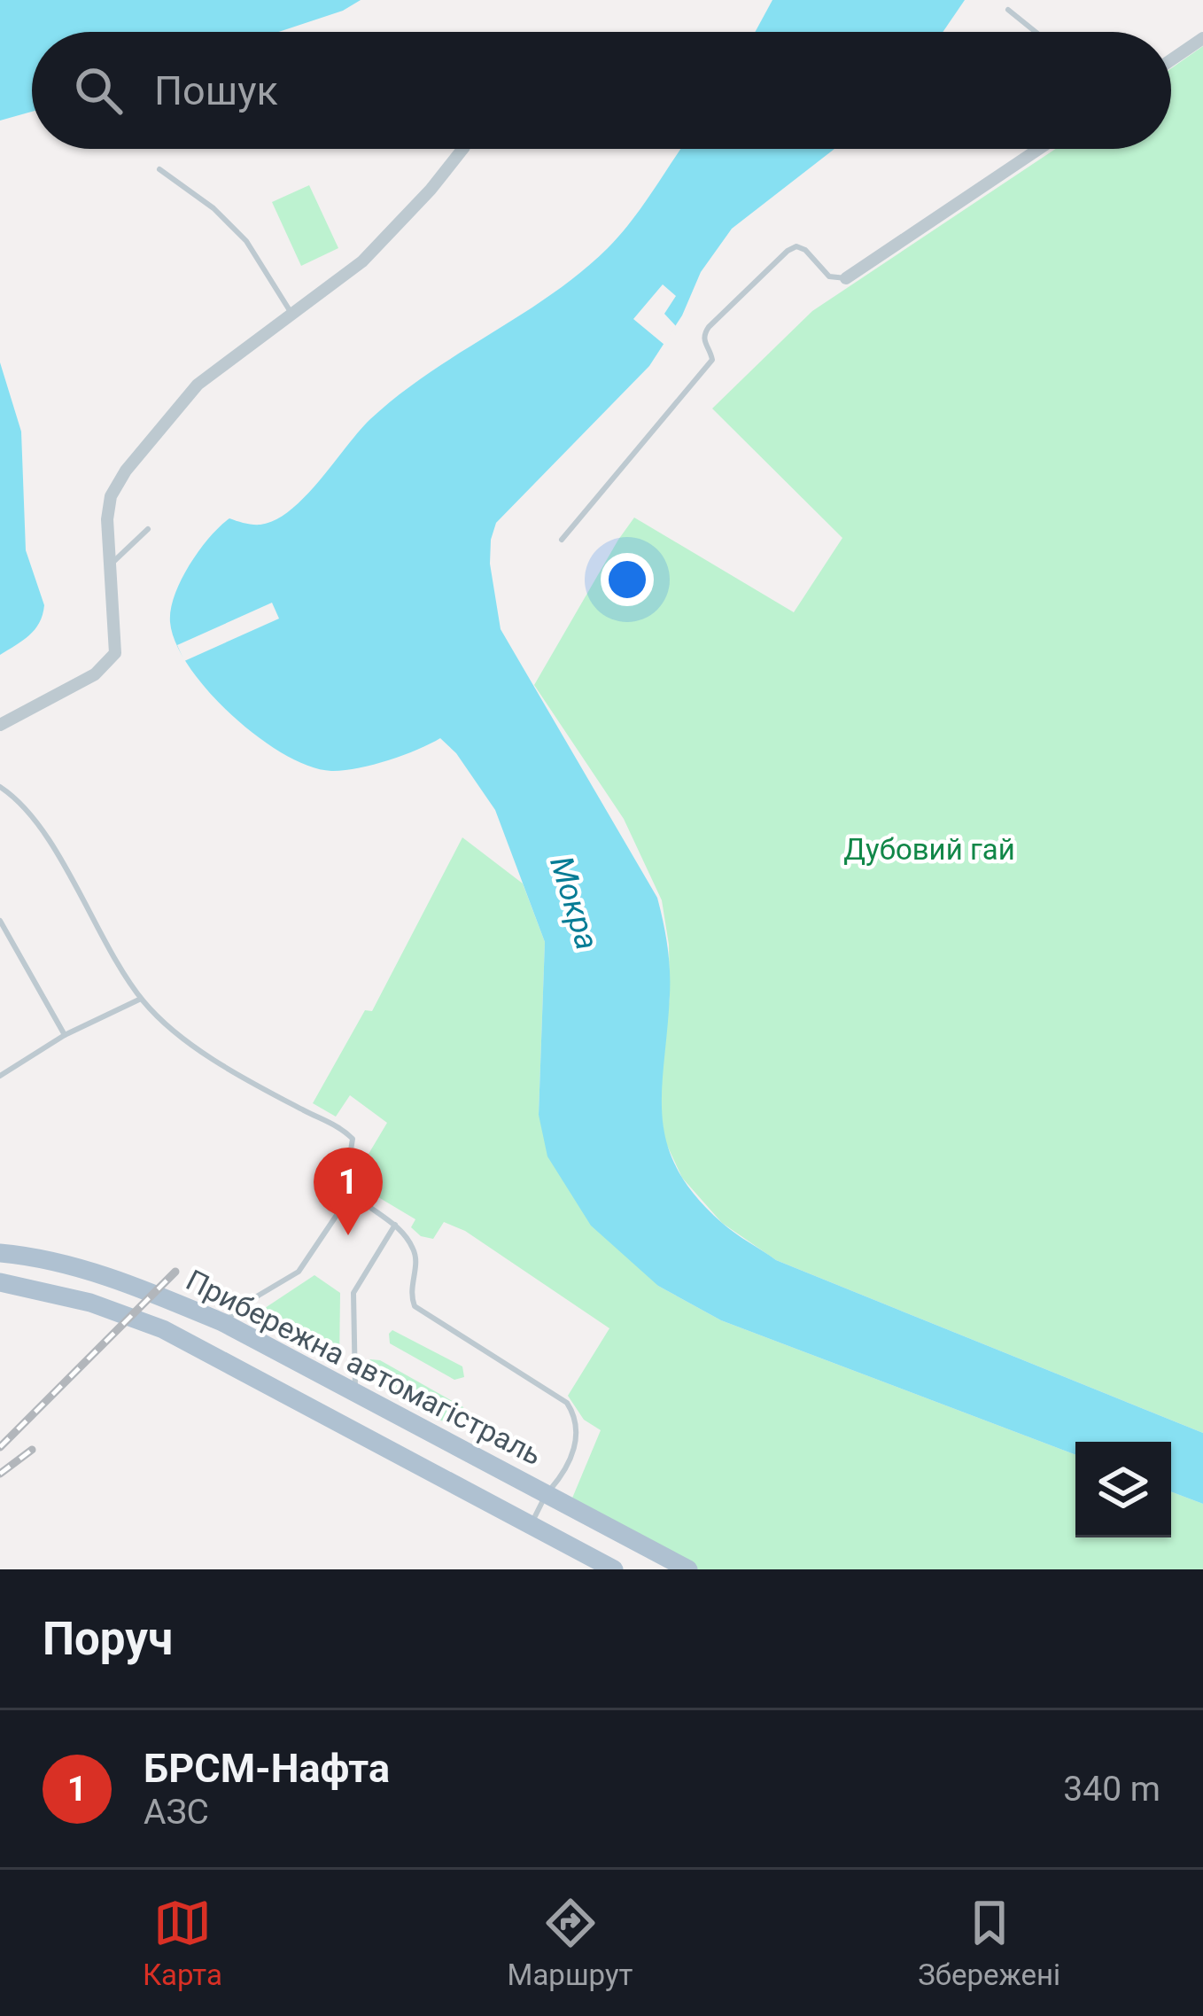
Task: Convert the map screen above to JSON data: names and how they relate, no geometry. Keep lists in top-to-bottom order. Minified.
{"streets":{"main road":["Прибережна автомагістраль"]},"water":["Мокра"],"parks":["Дубовий гай"],"page":{"search":"Пошук","pins":"1","heading":"Поруч","list":[{"mark":"1","name":"БРСМ-Нафта","note":"АЗС","value":"340 m"}],"nav":["Карта","Маршрут","Збережені"]}}
